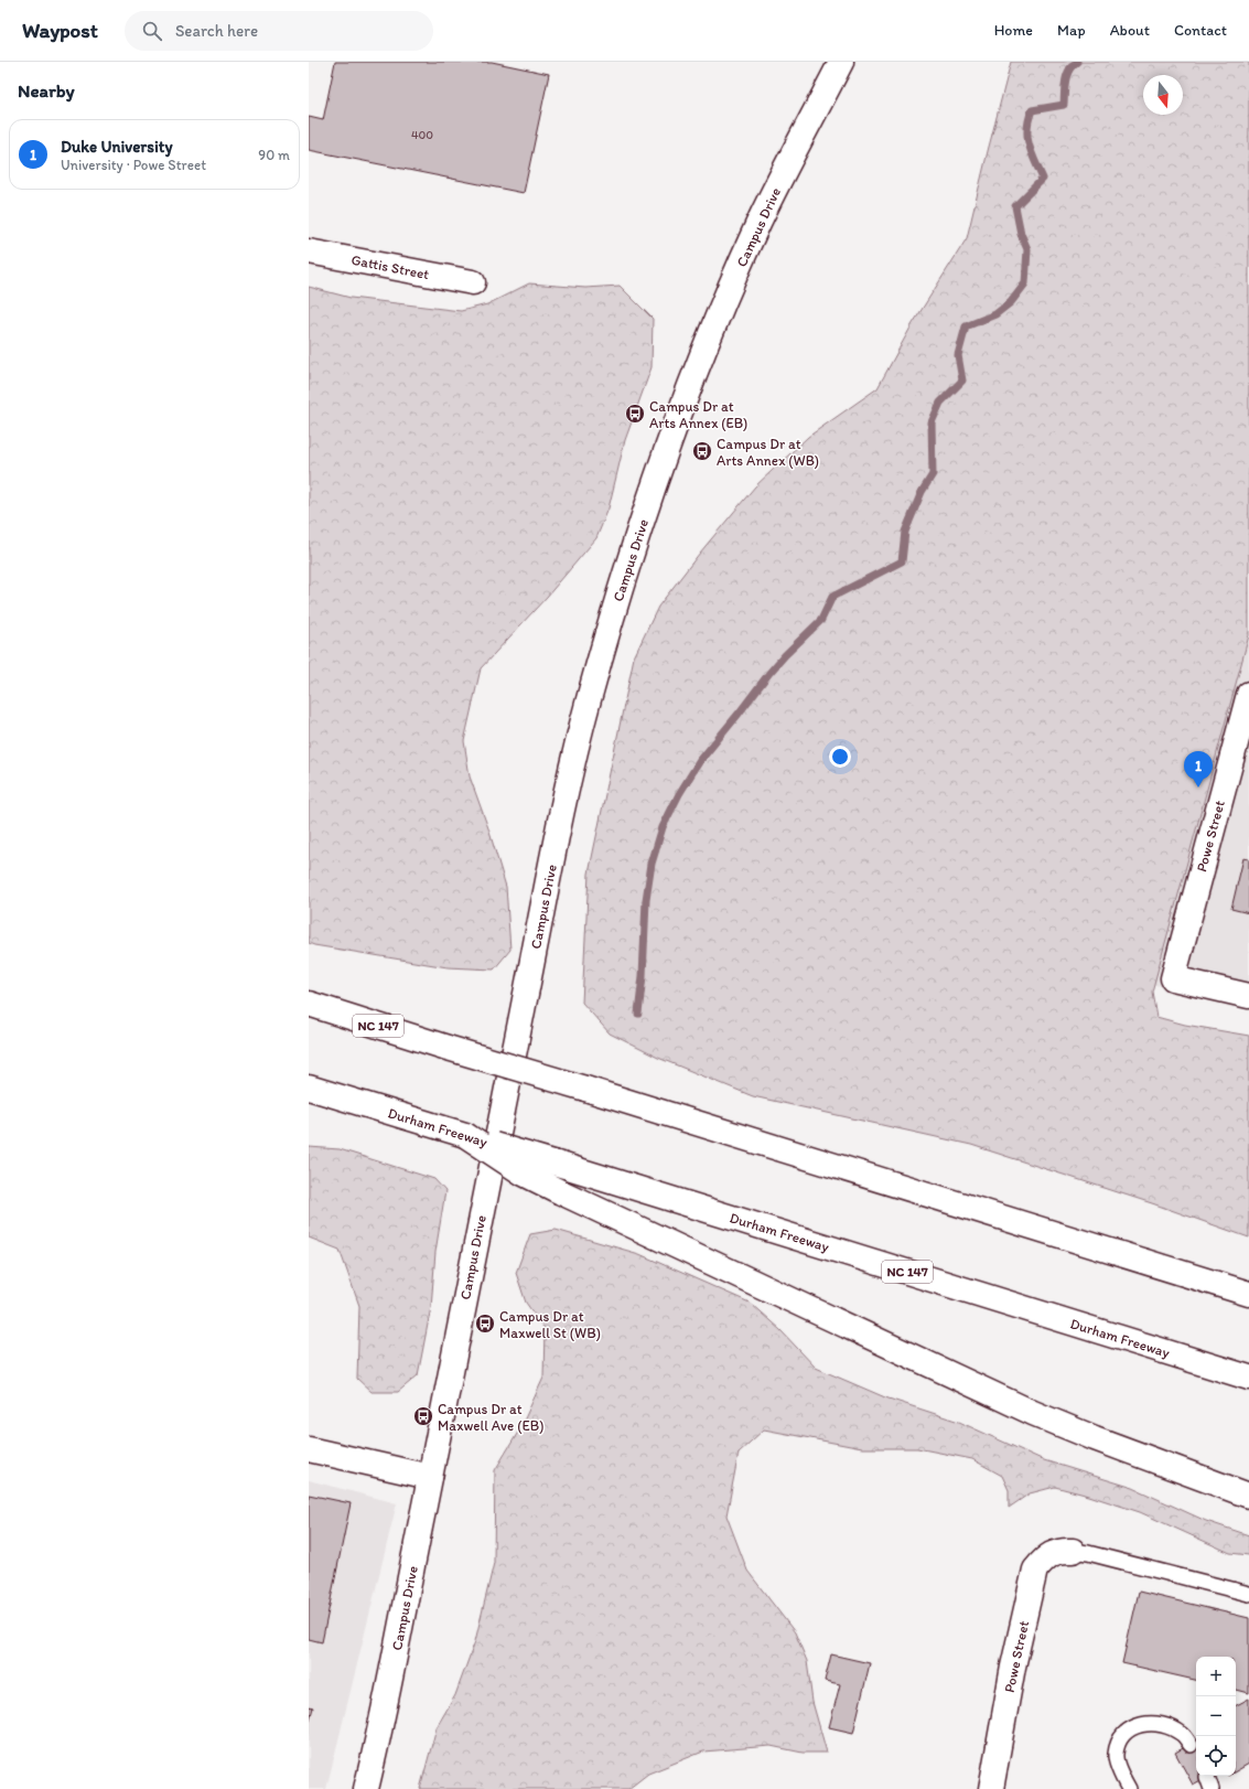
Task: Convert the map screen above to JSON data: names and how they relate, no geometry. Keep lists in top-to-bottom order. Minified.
{"streets":{"main road":["Campus Drive","Gattis Street","Powe Street","NC 147","Durham Freeway"]},"places":{"bus stop":["Campus Dr at Arts Annex (EB)","Campus Dr at Arts Annex (WB)","Campus Dr at Maxwell St (WB)","Campus Dr at Maxwell Ave (EB)"]},"house_numbers":["400"],"north":"bottom","page":{"header":"Waypost","search":"Search here","nav":["Home","Map","About","Contact"],"heading":"Nearby","list":[{"mark":"1","name":"Duke University","note":"University · Powe Street","value":"90 m"}],"pins":"1","map_buttons":["+","−"]}}
